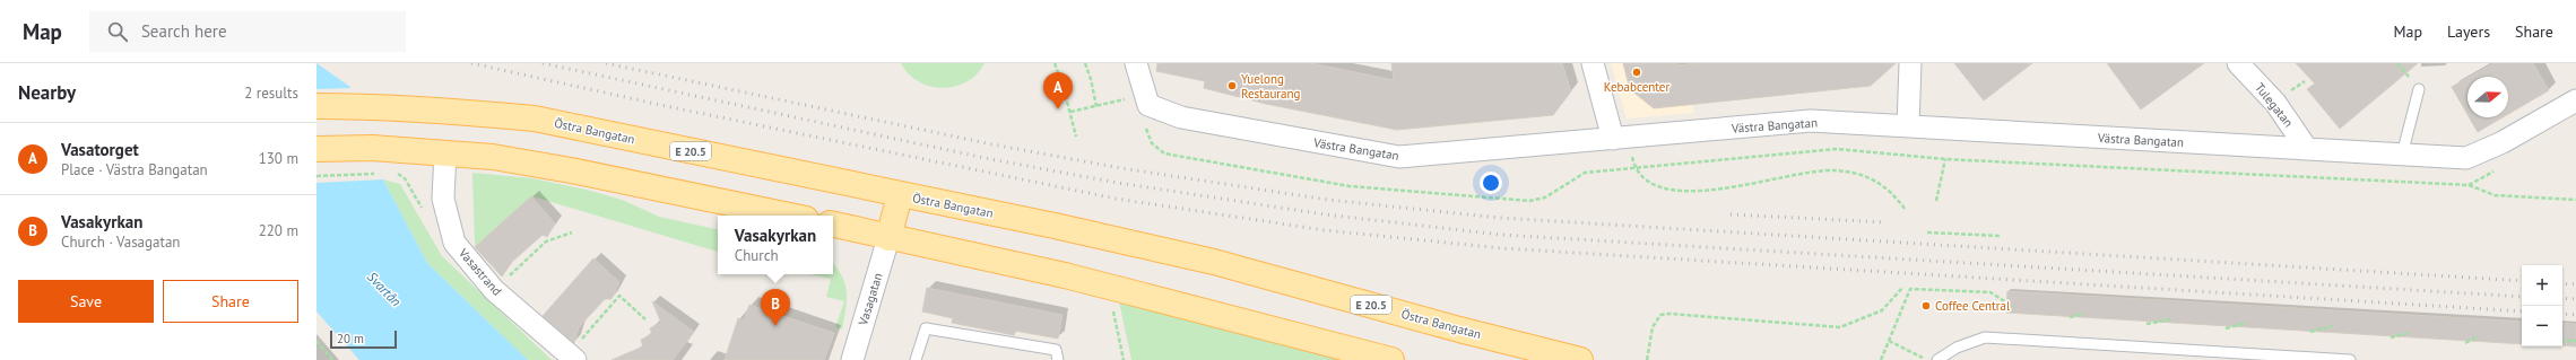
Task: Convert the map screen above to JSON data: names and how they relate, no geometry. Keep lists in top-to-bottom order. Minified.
{"streets":{"main road":["Östra Bangatan","E 20.5"],"street":["Tulegatan","Västra Bangatan","Vasastrand","Vasagatan"]},"crossings":[["Tulegatan","Västra Bangatan"]],"water":["Svartån"],"places":["Kebabcenter","Yuelong Restaurang","Coffee Central"],"scale_bar":"20 m","north":"right","page":{"header":"Map","search":"Search here","nav":["Map","Layers","Share"],"heading":["Nearby","2 results"],"pins":["A","B"],"list":[{"mark":"A","name":"Vasatorget","note":"Place · Västra Bangatan","value":"130 m"},{"mark":"B","name":"Vasakyrkan","note":"Church · Vasagatan","value":"220 m"}],"popup":["Vasakyrkan","Church"],"map_buttons":["+","−"],"buttons":["Save","Share"],"scale":"20 m"}}
